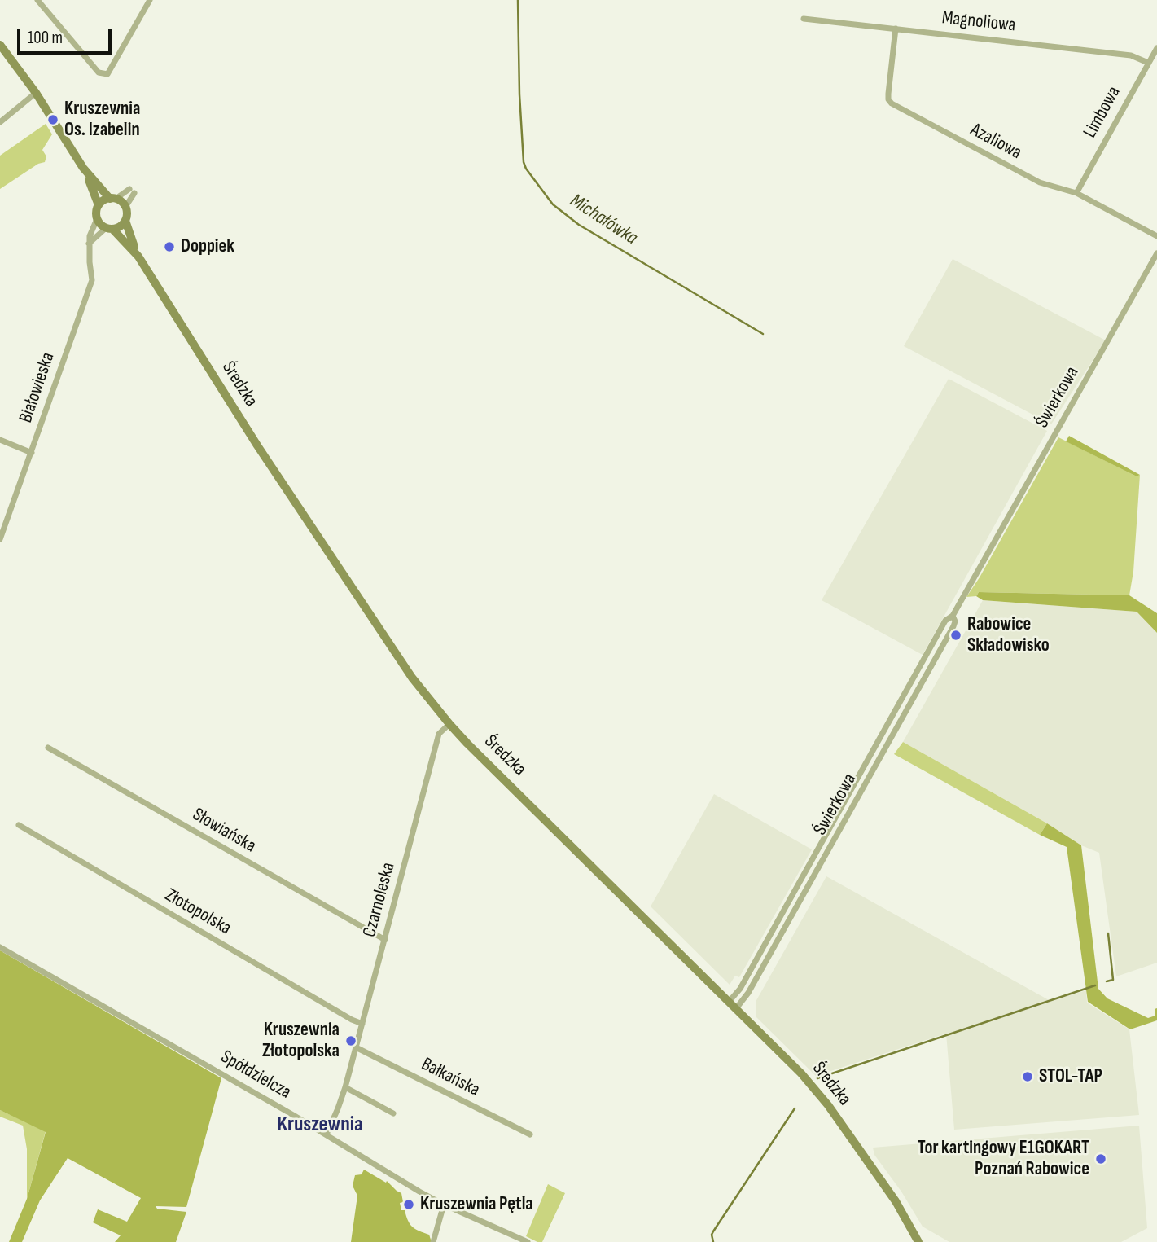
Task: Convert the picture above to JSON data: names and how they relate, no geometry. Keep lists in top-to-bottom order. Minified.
{"streets":{"street":["Magnoliowa","Limbowa","Azaliowa","Średzka","Białowieska","Świerkowa","Słowiańska","Czarnoleska","Złotopolska","Spółdzielcza","Bałkańska"]},"crossings":[["Magnoliowa","Limbowa"],["Magnoliowa","Azaliowa"],["Limbowa","Azaliowa"],["Średzka","Białowieska"],["Średzka","Świerkowa"],["Średzka","Czarnoleska"],["Słowiańska","Czarnoleska"],["Czarnoleska","Złotopolska"],["Czarnoleska","Spółdzielcza"],["Czarnoleska","Bałkańska"]],"districts":["Kruszewnia"],"water":["Michałówka"],"places":["Kruszewnia Os. Izabelin","Doppiek","Rabowice Składowisko","Kruszewnia Złotopolska","STOL-TAP","Tor kartingowy E1GOKART Poznań Rabowice","Kruszewnia Pętla"],"scale_bar":"100 m"}
